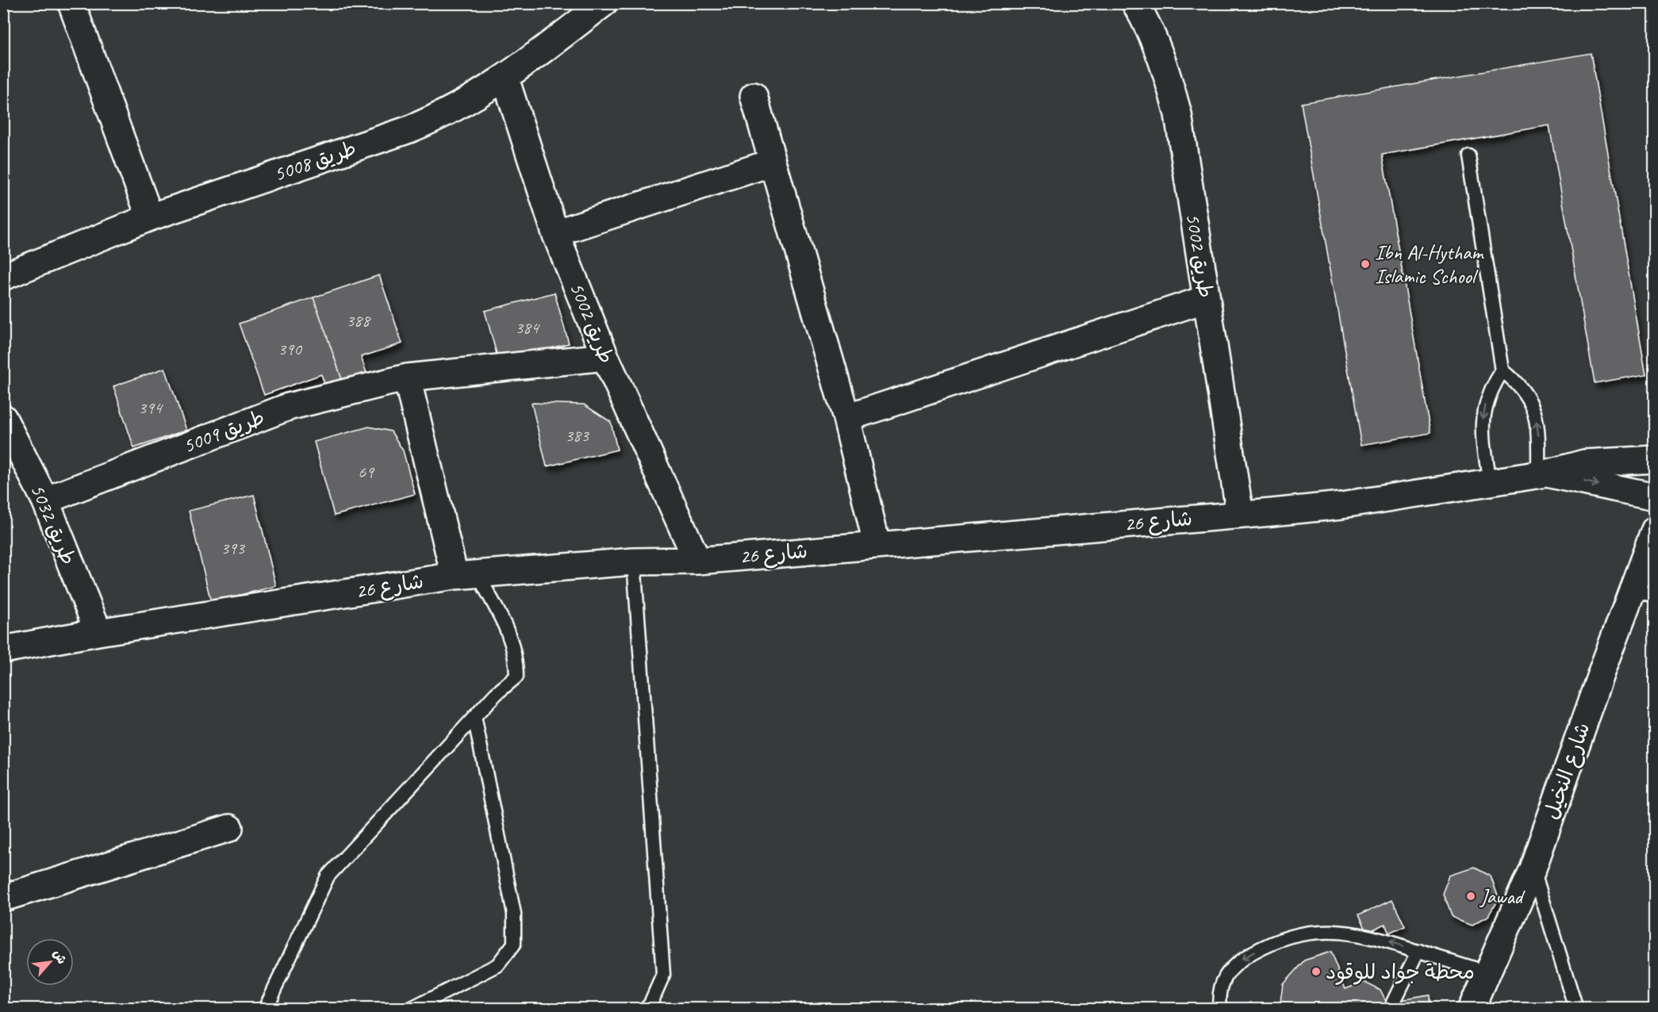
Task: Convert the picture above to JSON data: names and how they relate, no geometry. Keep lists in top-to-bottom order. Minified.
{"streets":{"street":["طريق 5008","طريق 5002","طريق 5009","شارع 26","طريق 5032","شارع النخيل"]},"crossings":[["طريق 5008","طريق 5002"],["طريق 5002","طريق 5009"],["طريق 5002","شارع 26"],["طريق 5009","طريق 5032"],["شارع 26","طريق 5032"]],"places":["Ibn Al-Hytham Islamic School","Jawad","محطة جواد للوقود"],"house_numbers":["388","384","390","394","383","69","393"],"north":"top right"}
